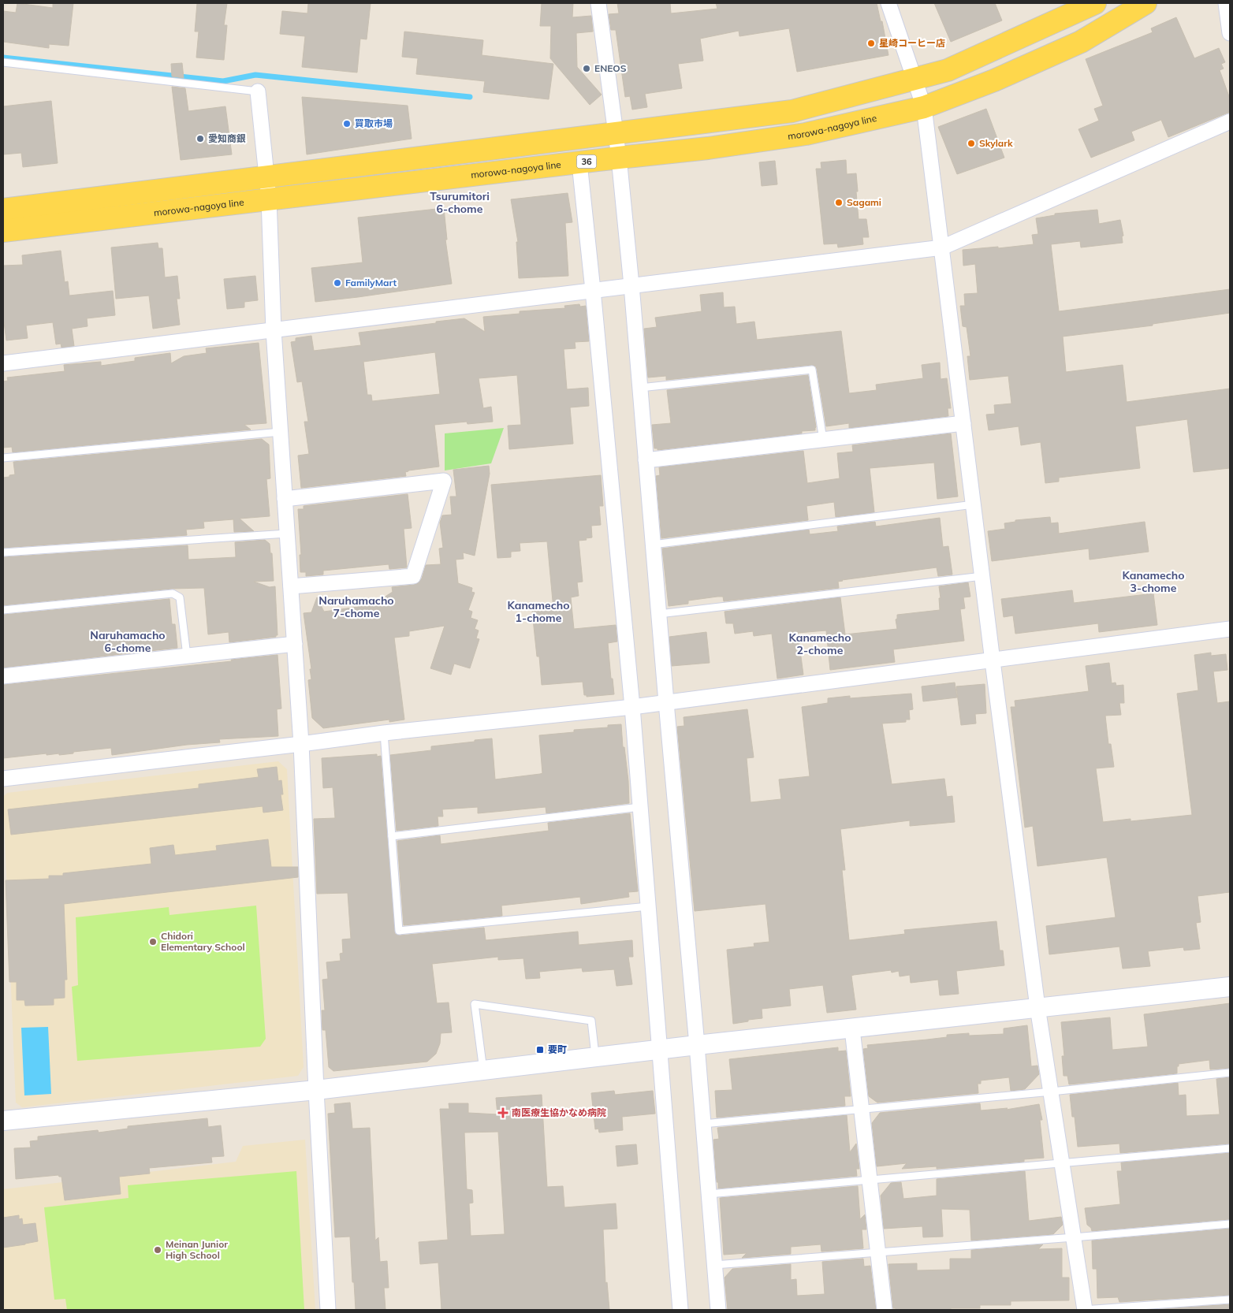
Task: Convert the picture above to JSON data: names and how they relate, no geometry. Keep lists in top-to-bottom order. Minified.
{"streets":{"main road":["morowa-nagoya line","36"]},"districts":["Tsurumitori 6-chome","Kanamecho 3-chome","Naruhamacho 7-chome","Kanamecho 1-chome","Naruhamacho 6-chome","Kanamecho 2-chome"],"places":{"other":["星崎コーヒー店","ENEOS","買取市場","愛知商銀","Skylark","Sagami","FamilyMart","Chidori Elementary School","Meinan Junior High School"],"transit":["要町"],"health":["南医療生協かなめ病院"]}}
